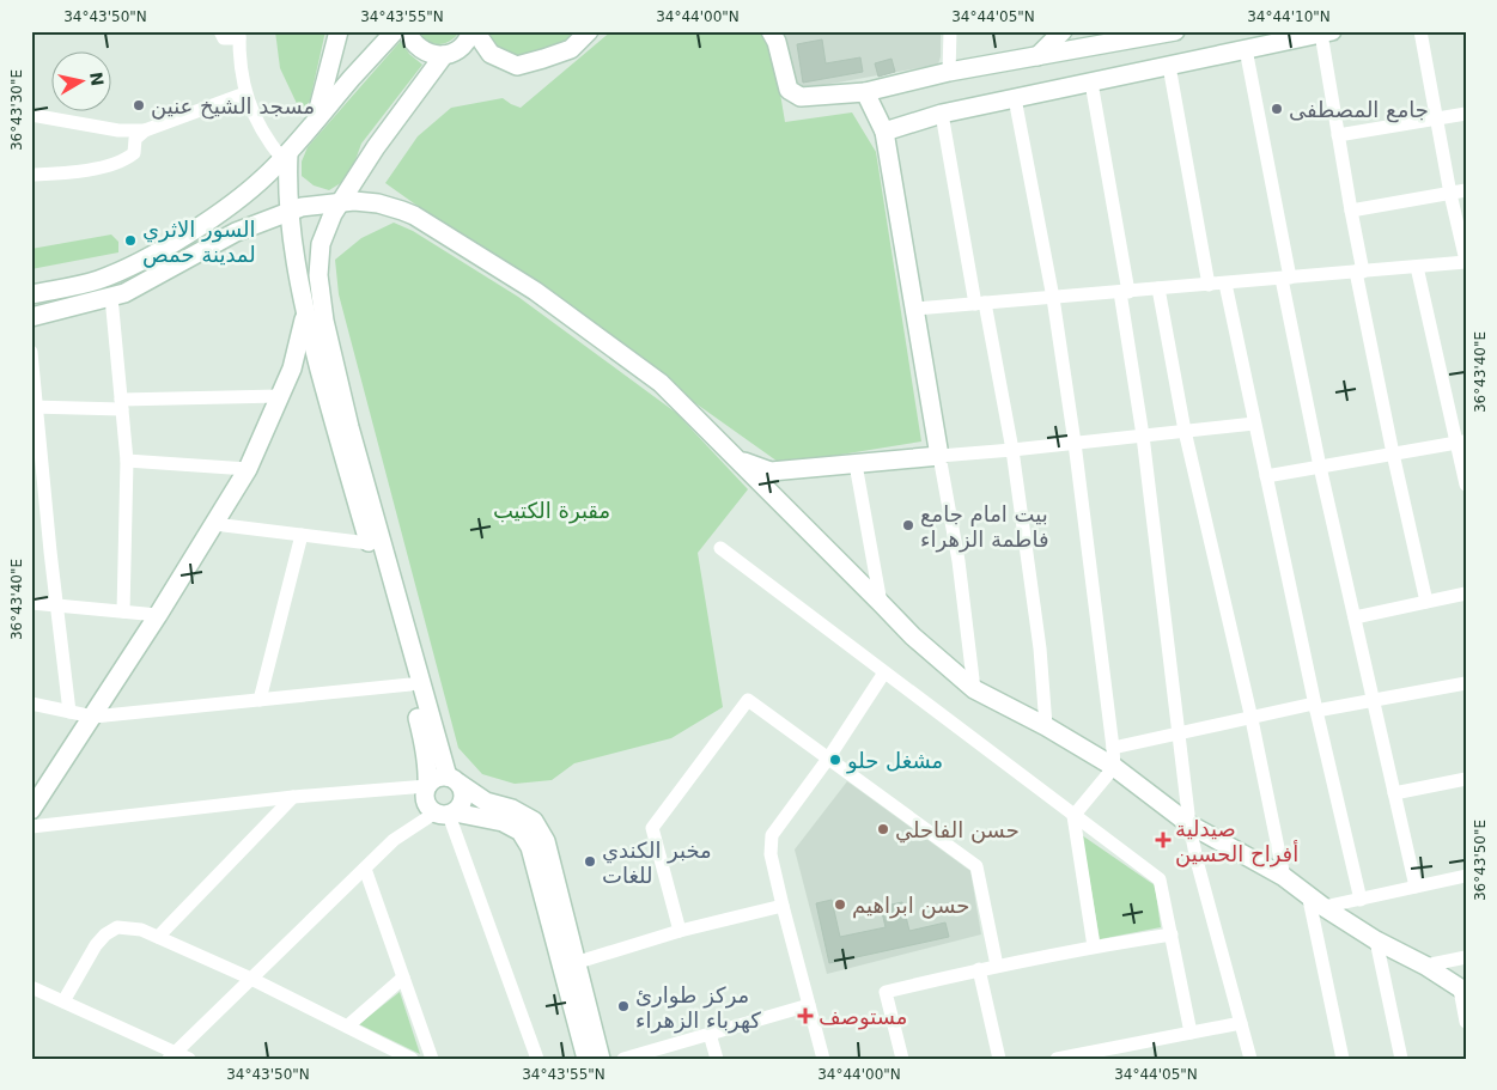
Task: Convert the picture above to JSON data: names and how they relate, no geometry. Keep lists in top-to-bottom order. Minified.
{"parks":["مقبرة الكتيب"],"places":{"other":["مسجد الشيخ عنين","جامع المصطفى","السور الاثري لمدينة حمص","بيت امام جامع فاطمة الزهراء","مشغل حلو","حسن الفاحلي","مخبر الكندي للغات","حسن ابراهيم","مركز طوارئ كهرباء الزهراء"],"health":["صيدلية أفراح الحسين","مستوصف"]},"north":"right","coordinates":["34°43'50\"N","34°43'55\"N","34°44'00\"N","34°44'05\"N","34°44'10\"N","36°43'30\"E","36°43'40\"E","36°43'50\"E"]}
